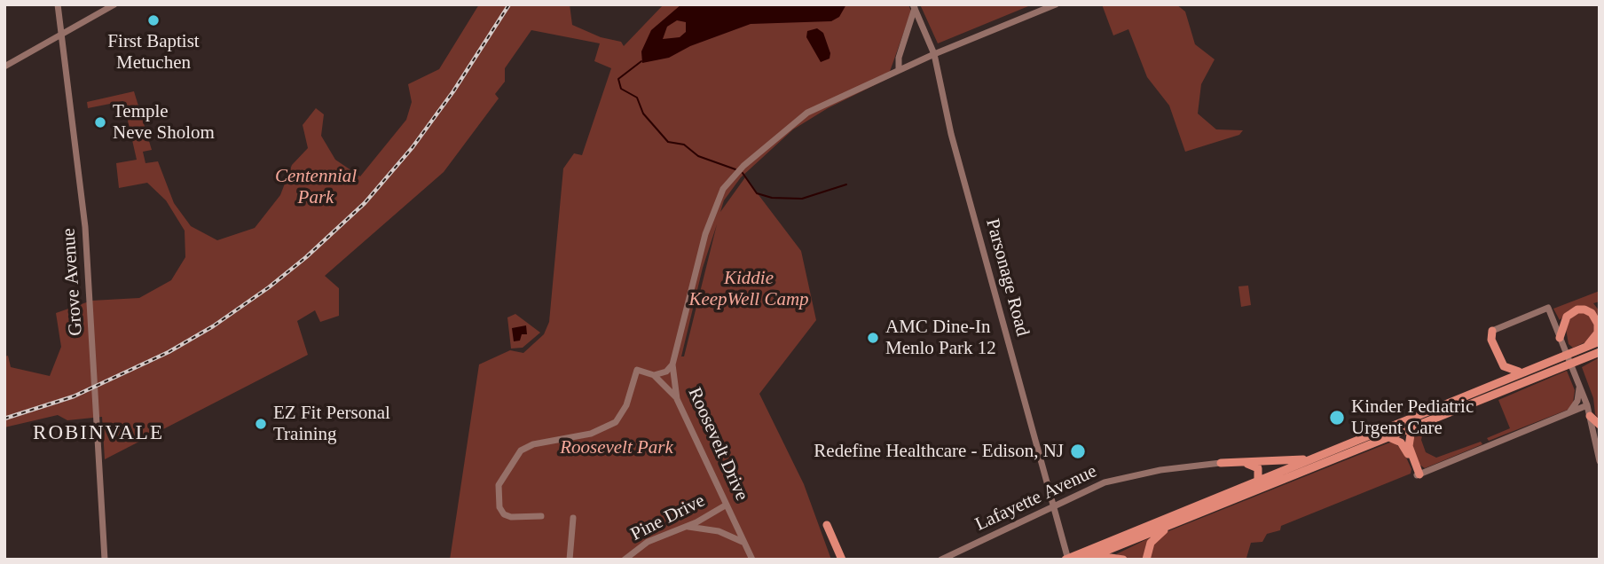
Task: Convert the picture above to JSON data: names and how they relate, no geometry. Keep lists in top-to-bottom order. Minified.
{"streets":{"street":["Parsonage Road","Grove Avenue","Roosevelt Drive","Lafayette Avenue","Pine Drive"]},"crossings":[["Parsonage Road","Roosevelt Drive"],["Parsonage Road","Lafayette Avenue"],["Roosevelt Drive","Pine Drive"]],"districts":["ROBINVALE"],"parks":["Centennial Park","Kiddie KeepWell Camp","Roosevelt Park"],"places":["First Baptist Metuchen","Temple Neve Sholom","AMC Dine-In Menlo Park 12","Kinder Pediatric Urgent Care","EZ Fit Personal Training","Redefine Healthcare - Edison, NJ"]}
